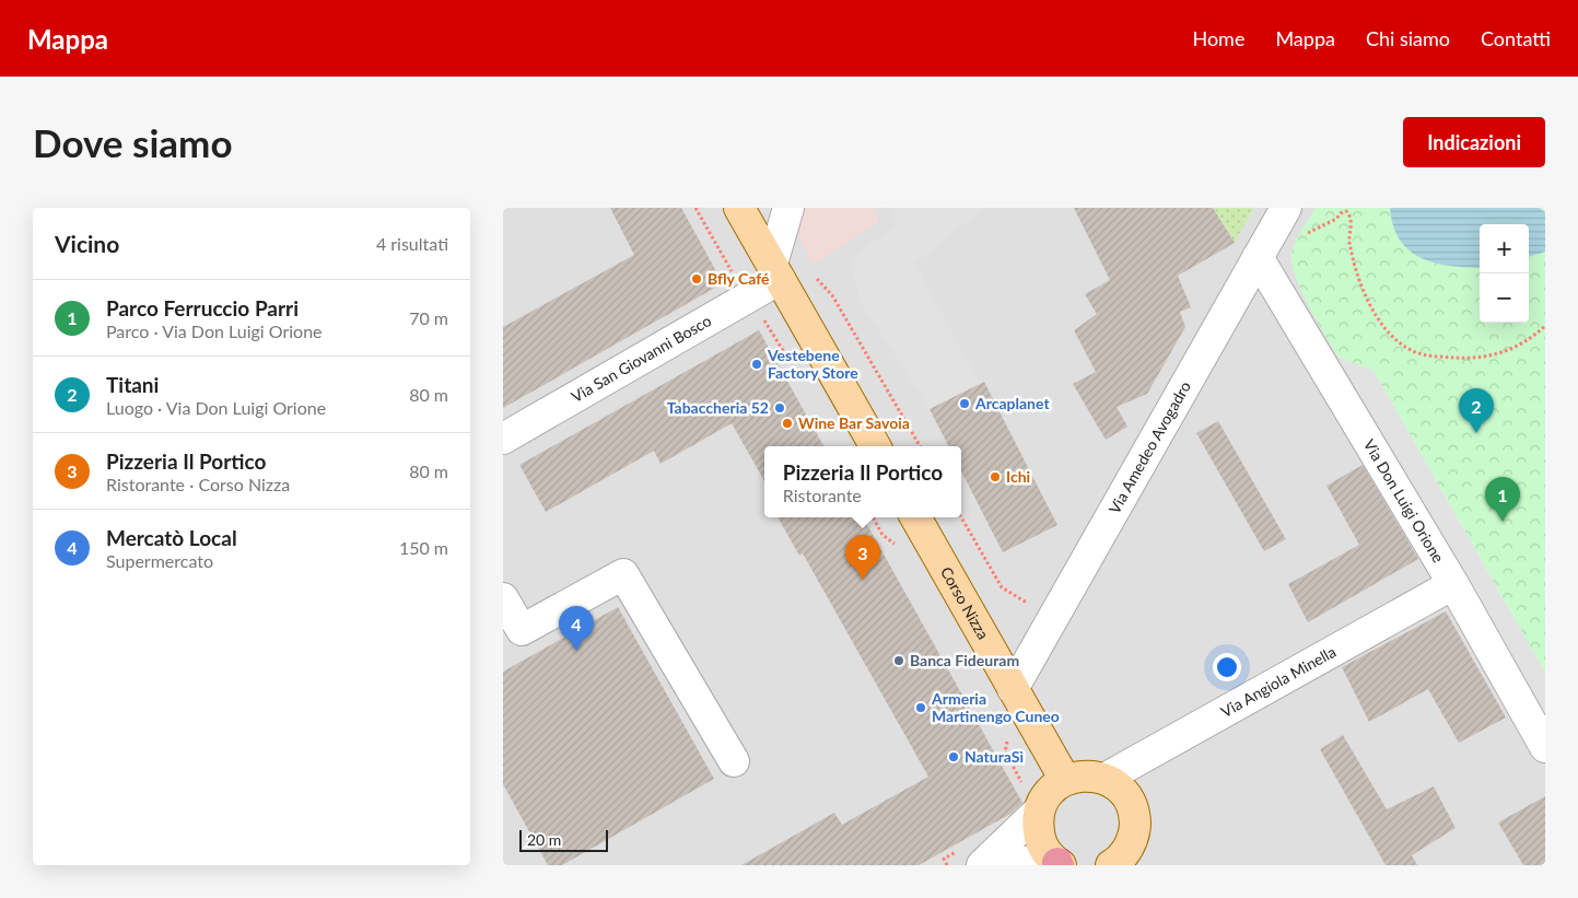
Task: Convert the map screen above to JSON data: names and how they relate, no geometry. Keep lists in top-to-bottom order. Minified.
{"streets":{"main road":["Corso Nizza"],"street":["Via San Giovanni Bosco","Via Amedeo Avogadro","Via Don Luigi Orione","Via Angiola Minella"]},"crossings":[["Via Amedeo Avogadro","Via Don Luigi Orione"],["Via Amedeo Avogadro","Corso Nizza"],["Via Don Luigi Orione","Via Angiola Minella"]],"places":["Bfly Café","Vestebene Factory Store","Arcaplanet","Tabaccheria 52","Wine Bar Savoia","Ichi","Banca Fideuram","Armeria Martinengo Cuneo","NaturaSì"],"scale_bar":"20 m","page":{"header":"Mappa","nav":["Home","Mappa","Chi siamo","Contatti"],"buttons":"Indicazioni","title":"Dove siamo","heading":["Vicino","4 risultati"],"map_buttons":["+","−"],"list":[{"mark":"1","name":"Parco Ferruccio Parri","note":"Parco · Via Don Luigi Orione","value":"70 m"},{"mark":"2","name":"Titani","note":"Luogo · Via Don Luigi Orione","value":"80 m"},{"mark":"3","name":"Pizzeria Il Portico","note":"Ristorante · Corso Nizza","value":"80 m"},{"mark":"4","name":"Mercatò Local","note":"Supermercato","value":"150 m"}],"pins":["2","1","3","4"],"popup":["Pizzeria Il Portico","Ristorante"],"scale":"20 m"}}
